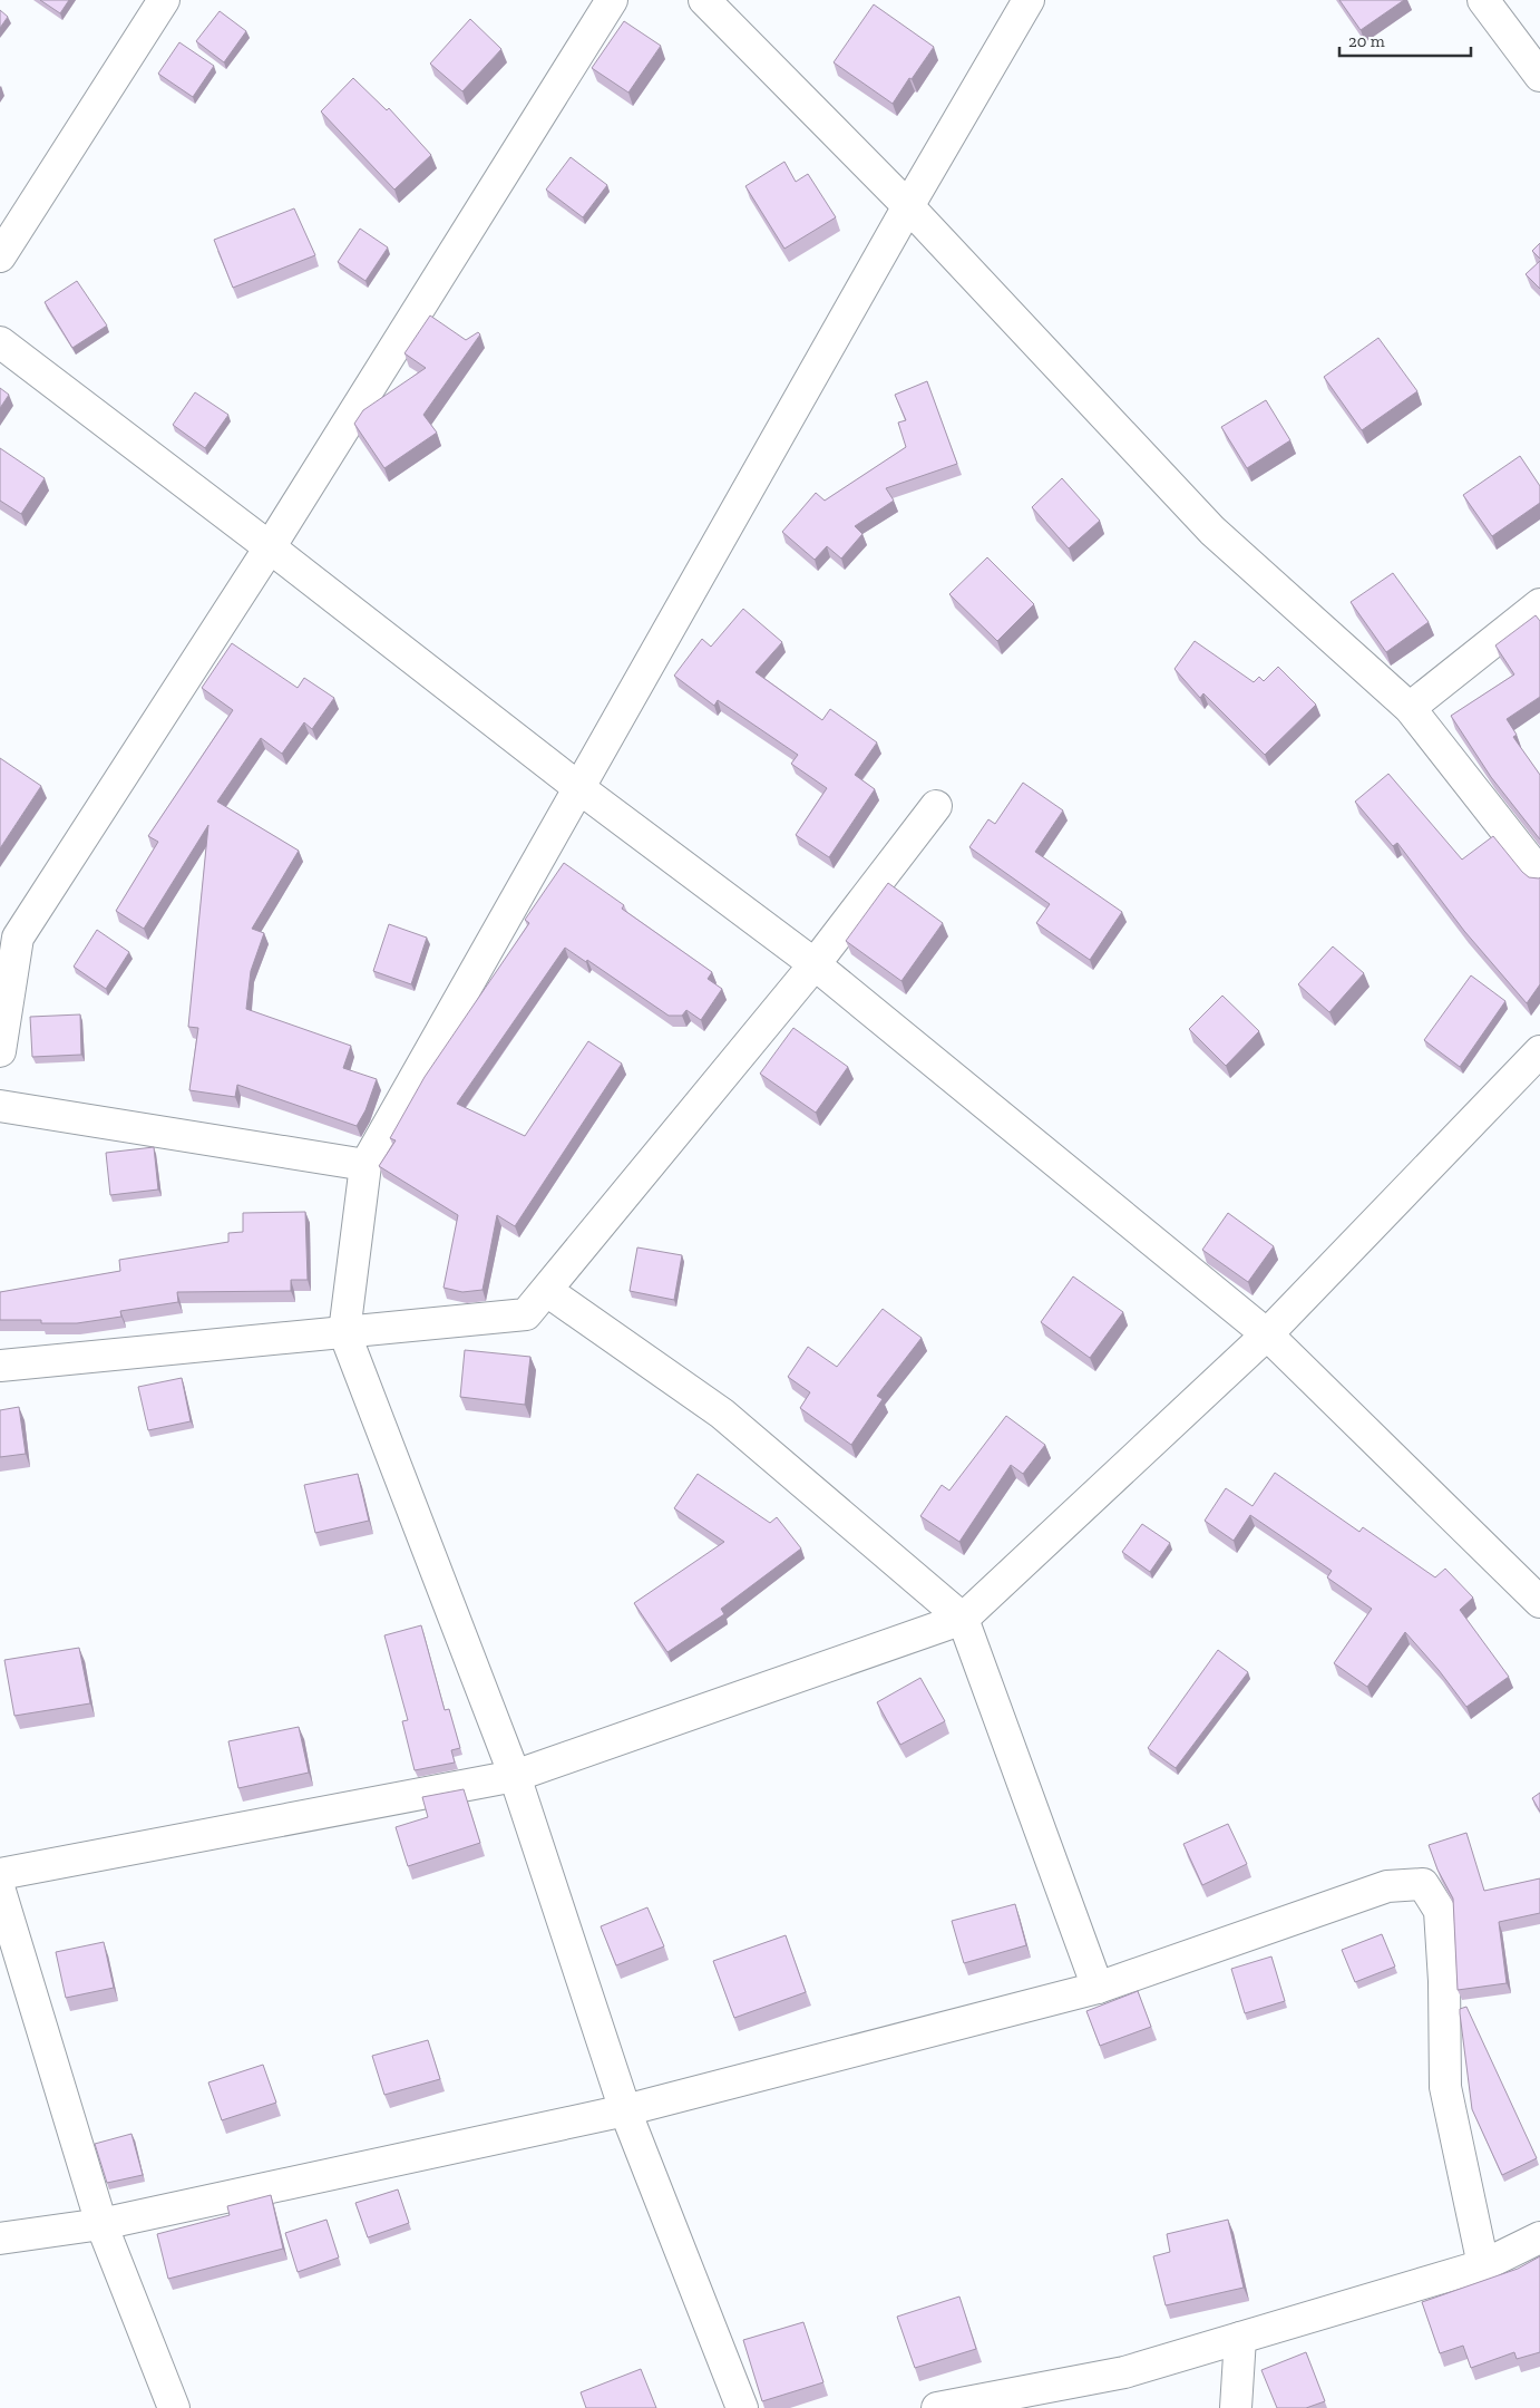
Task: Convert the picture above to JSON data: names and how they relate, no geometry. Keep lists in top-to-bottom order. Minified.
{"scale_bar":"20 m"}
